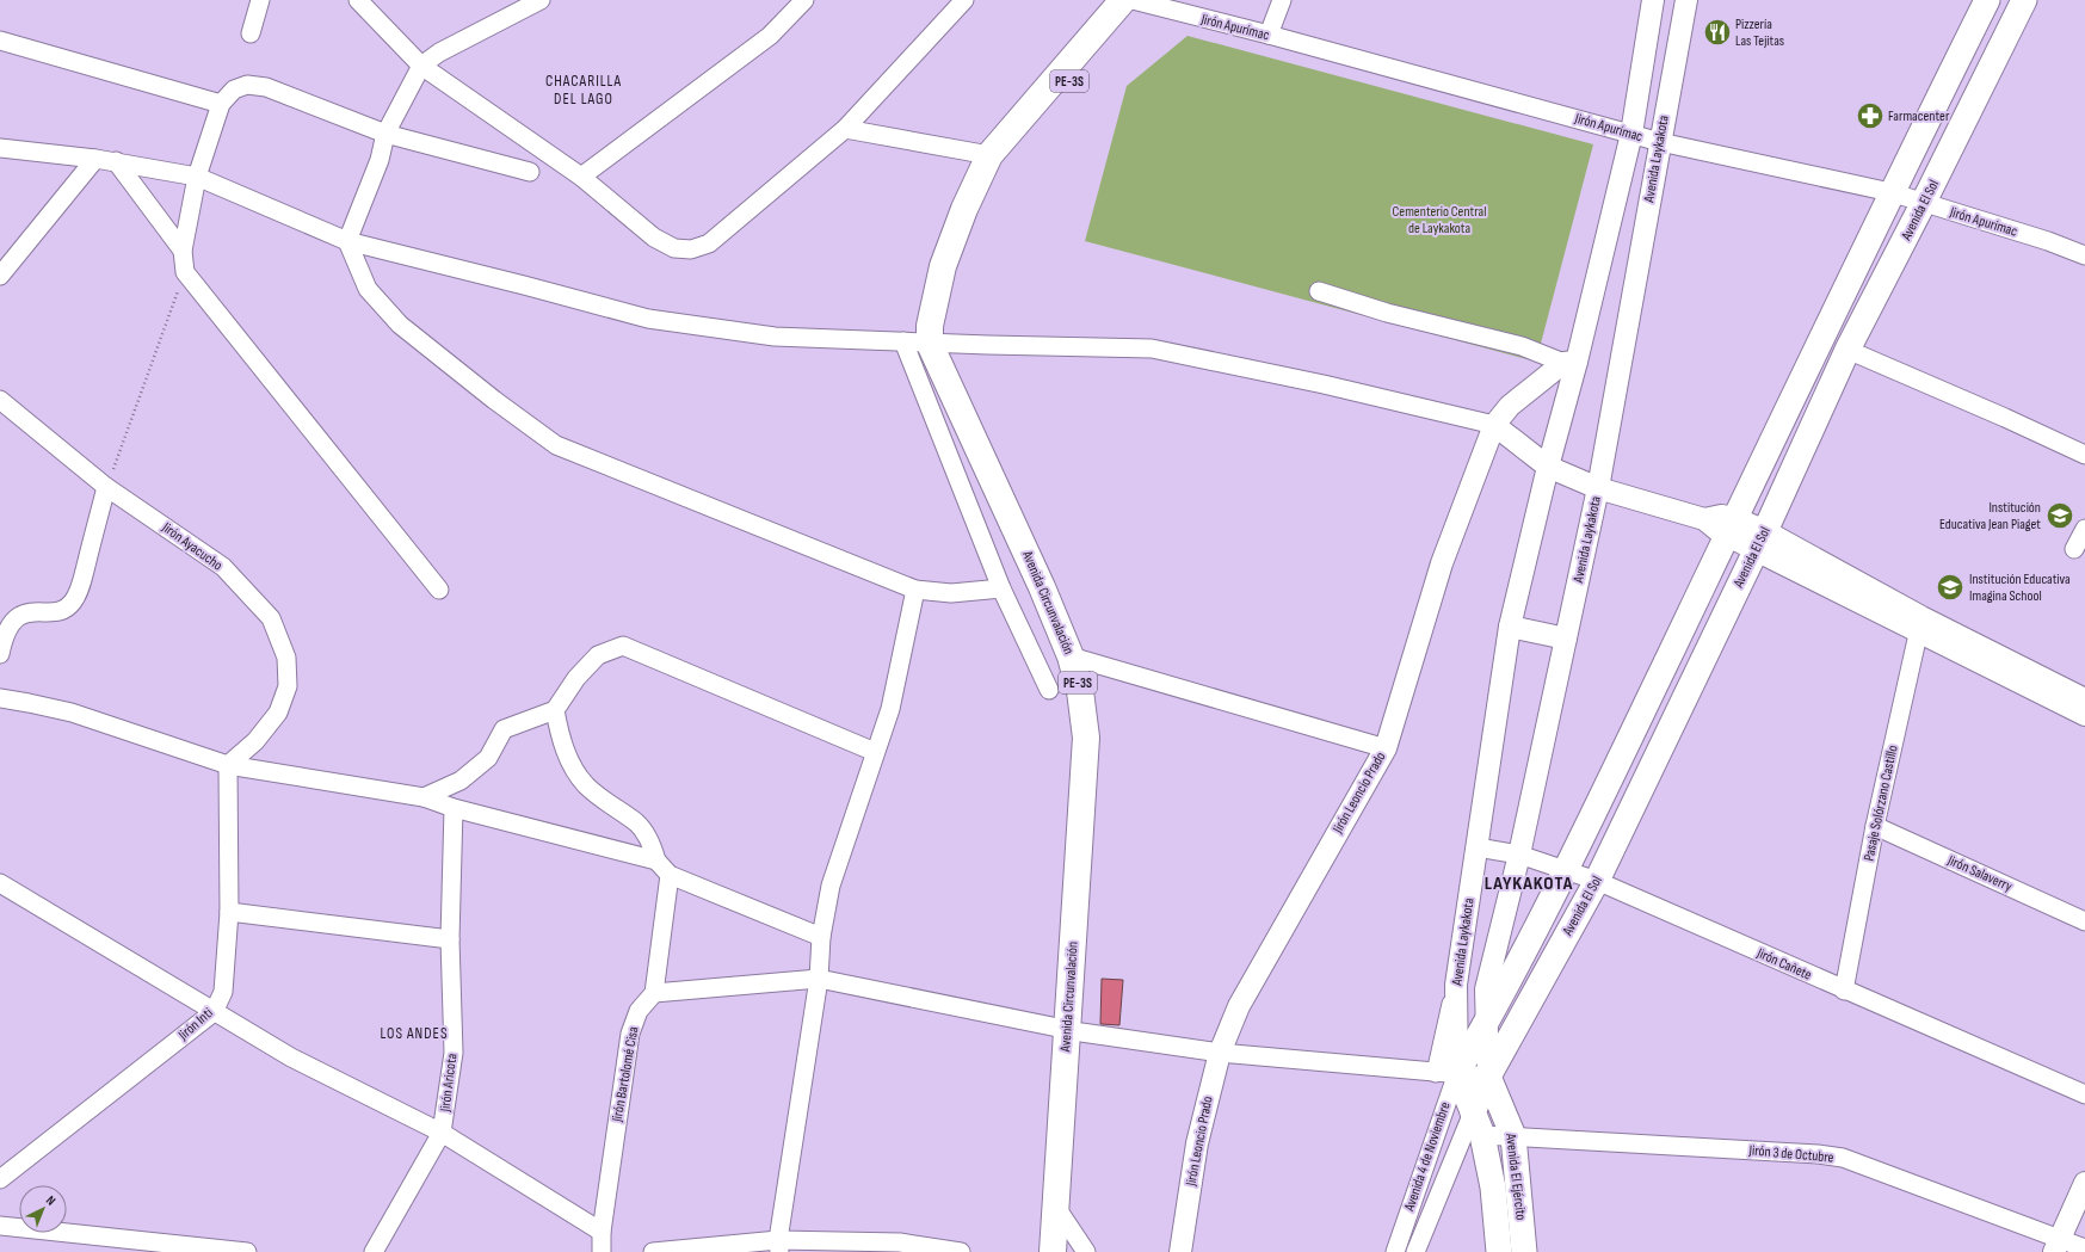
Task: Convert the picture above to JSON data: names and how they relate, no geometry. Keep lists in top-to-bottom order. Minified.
{"streets":{"highway":["PE-3S","Avenida Circunvalación"],"main road":["Avenida El Sol","Avenida El Ejército"],"street":["Jirón Apurímac","Avenida Laykakota","Jirón Ayacucho","Jirón Leoncio Prado","Pasaje Solórzano Castillo","Jirón Salaverry","Jirón Cañete","Jirón Inti","Jirón Bartolomé Cisa","Jirón Aricota","Jirón 3 de Octubre","Avenida 4 de Noviembre"]},"crossings":[["Jirón Apurímac","Avenida Laykakota"],["Jirón Apurímac","Avenida El Sol"],["Jirón Apurímac","Avenida Circunvalación"],["Avenida Laykakota","Avenida El Sol"],["Avenida Laykakota","Jirón Leoncio Prado"],["Avenida Laykakota","Jirón Cañete"],["Avenida Laykakota","Avenida 4 de Noviembre"],["Avenida Laykakota","Avenida El Ejército"],["Avenida El Sol","Jirón Cañete"],["Avenida El Sol","Avenida El Ejército"],["Jirón Ayacucho","Jirón Inti"],["Pasaje Solórzano Castillo","Jirón Salaverry"],["Pasaje Solórzano Castillo","Jirón Cañete"],["Jirón 3 de Octubre","Avenida El Ejército"],["Avenida 4 de Noviembre","Avenida El Ejército"]],"districts":["CHACARILLA DEL LAGO","LAYKAKOTA","LOS ANDES"],"parks":["Cementerio Central de Laykakota"],"places":{"restaurant":["Pizzería Las Tejitas"],"pharmacy":["Farmacenter"],"school or university":["Institución Educativa Jean Piaget","Institución Educativa Imagina School"]},"north":"top right"}
